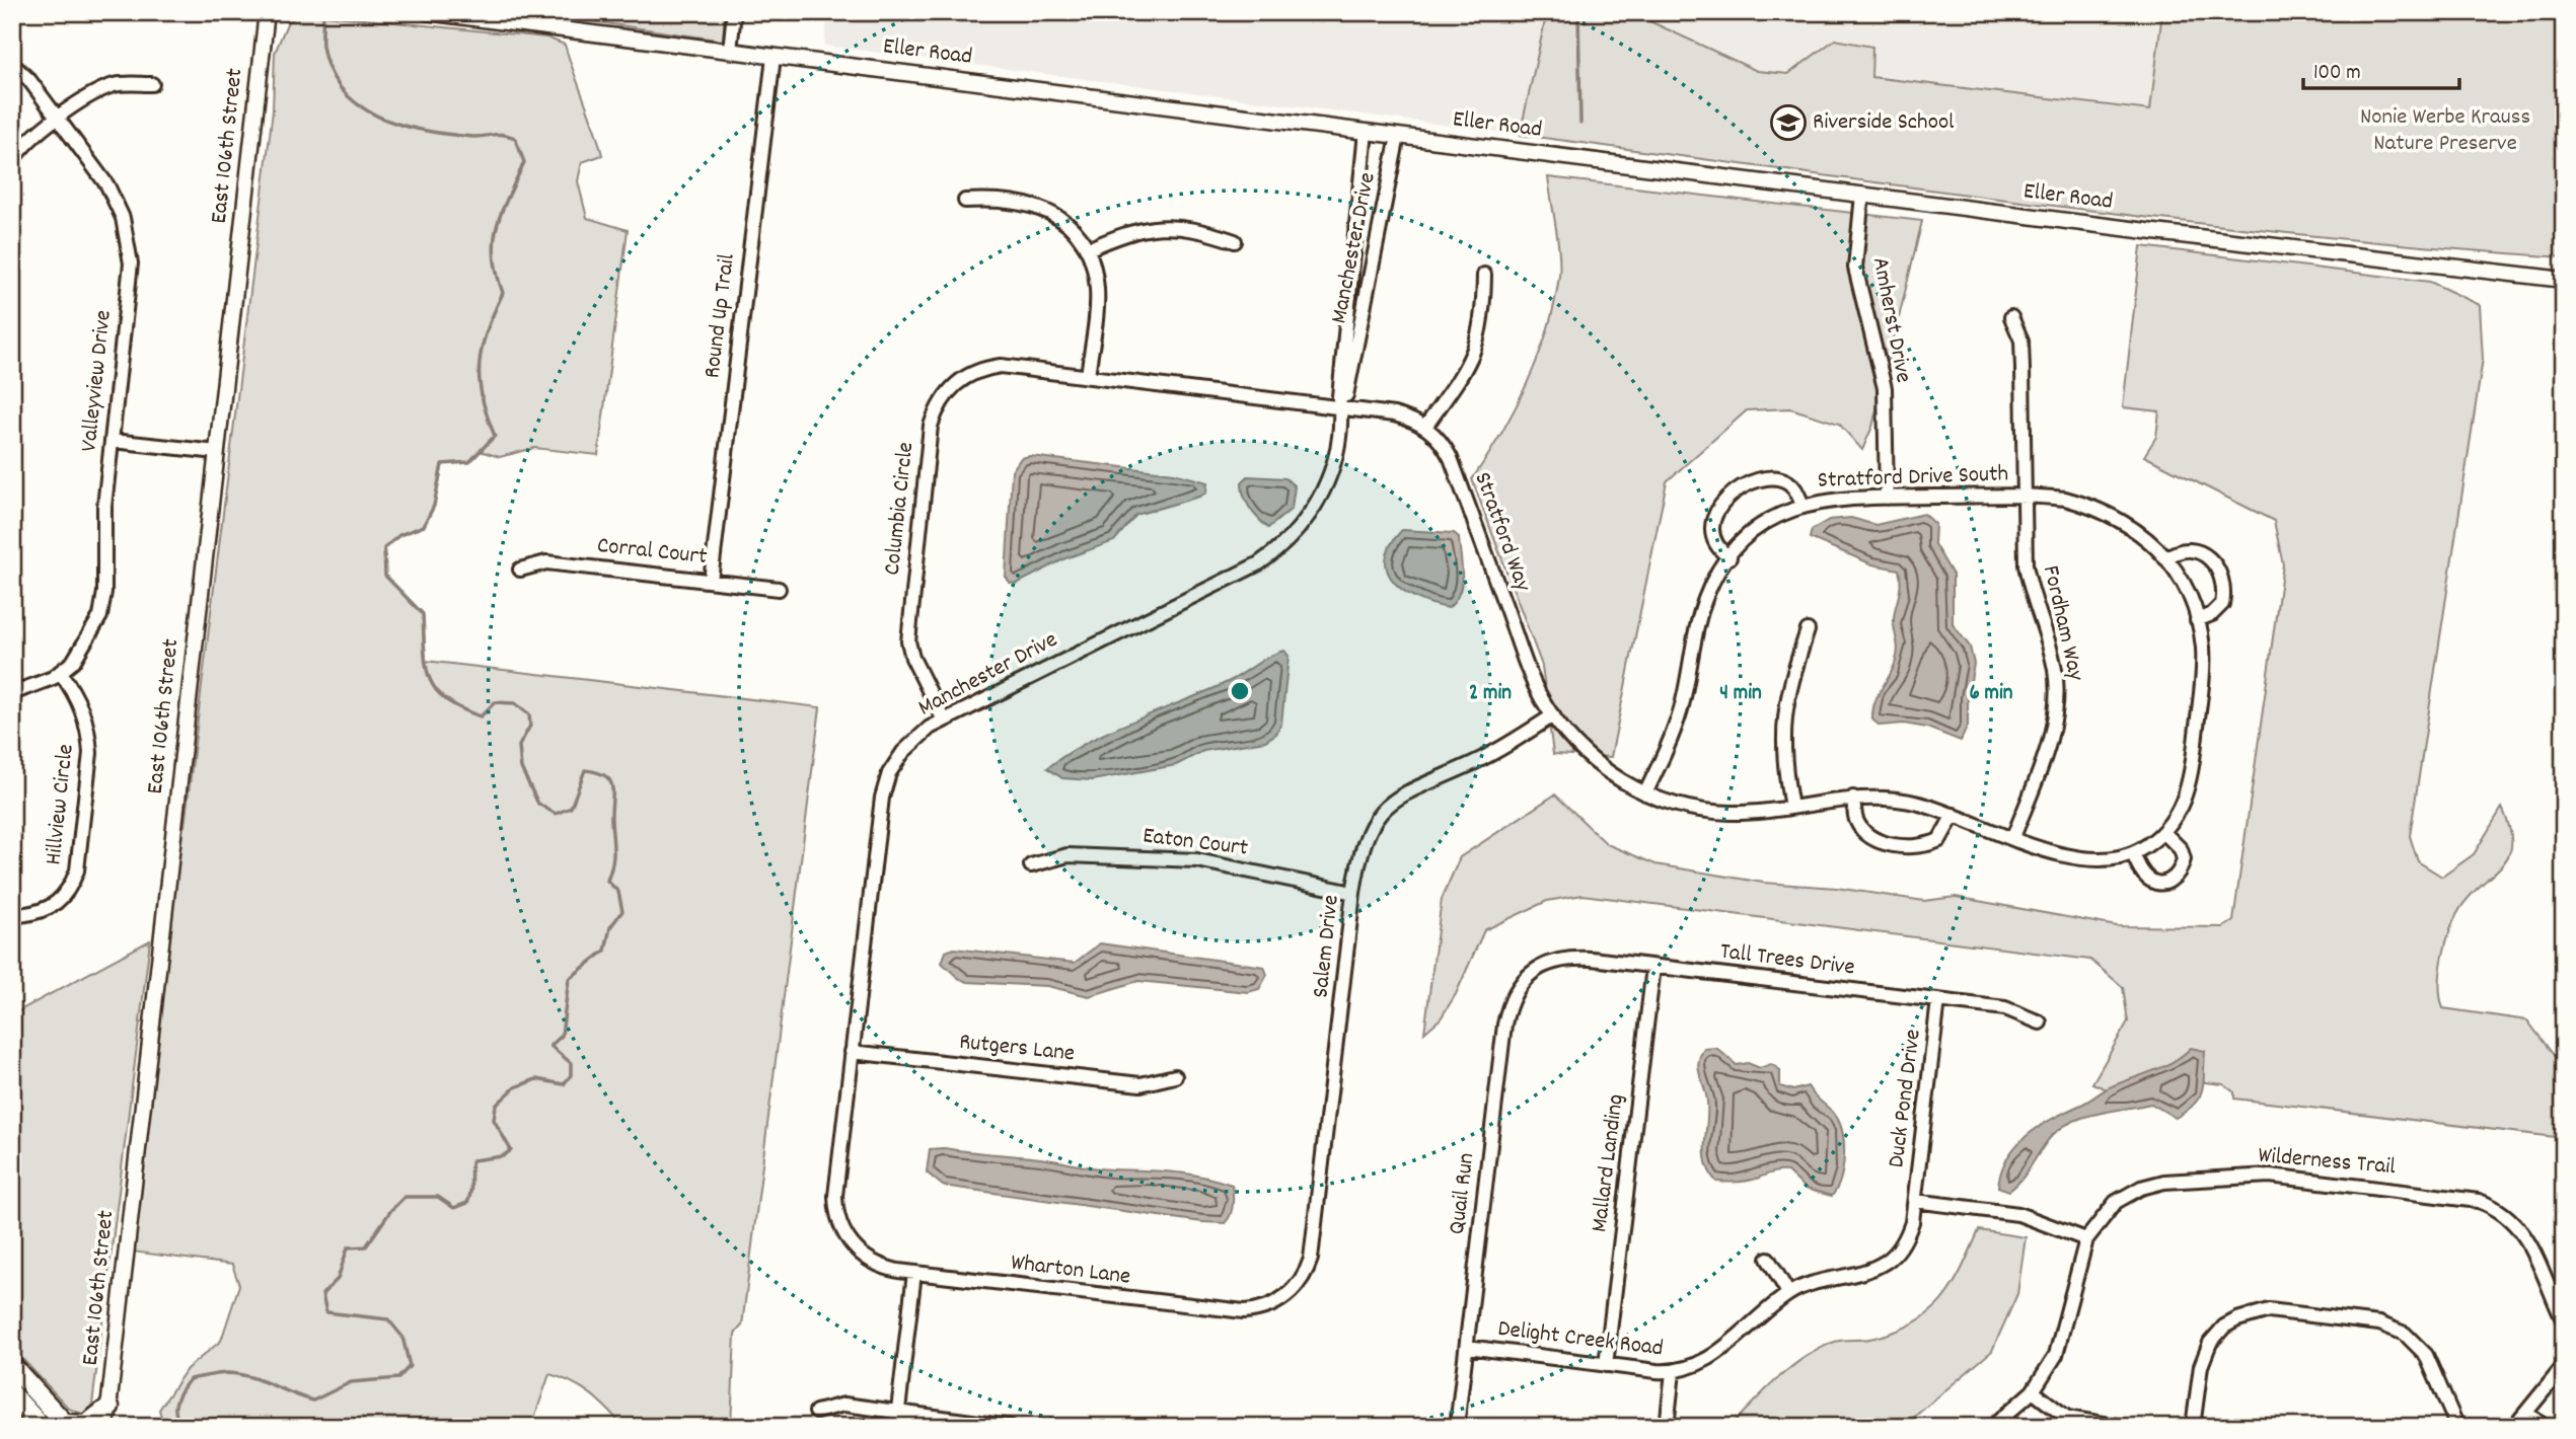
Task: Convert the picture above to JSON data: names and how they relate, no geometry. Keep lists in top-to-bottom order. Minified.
{"streets":{"street":["Eller Road","East 106th Street","Manchester Drive","Round Up Trail","Amherst Drive","Valleyview Drive","Stratford Drive South","Columbia Circle","Stratford Way","Corral Court","Fordham Way","Hillview Circle","Eaton Court","Salem Drive","Tall Trees Drive","Rutgers Lane","Duck Pond Drive","Wilderness Trail","Mallard Landing","Quail Run","Wharton Lane","Delight Creek Road"]},"crossings":[["Eller Road","Manchester Drive"],["Eller Road","Round Up Trail"],["Eller Road","Amherst Drive"],["Manchester Drive","Columbia Circle"],["Manchester Drive","Stratford Way"],["Manchester Drive","Rutgers Lane"],["Manchester Drive","Wharton Lane"],["Round Up Trail","Corral Court"],["Amherst Drive","Stratford Drive South"],["Valleyview Drive","Hillview Circle"],["Stratford Drive South","Stratford Way"],["Stratford Drive South","Fordham Way"],["Columbia Circle","Stratford Way"],["Stratford Way","Fordham Way"],["Stratford Way","Salem Drive"],["Eaton Court","Salem Drive"],["Salem Drive","Wharton Lane"],["Tall Trees Drive","Duck Pond Drive"],["Tall Trees Drive","Mallard Landing"],["Tall Trees Drive","Quail Run"],["Duck Pond Drive","Delight Creek Road"],["Mallard Landing","Delight Creek Road"],["Quail Run","Delight Creek Road"]],"parks":["Nonie Werbe Krauss Nature Preserve"],"places":{"school or university":["Riverside School"]},"scale_bar":"100 m","rings":["2 min","4 min","6 min"]}
